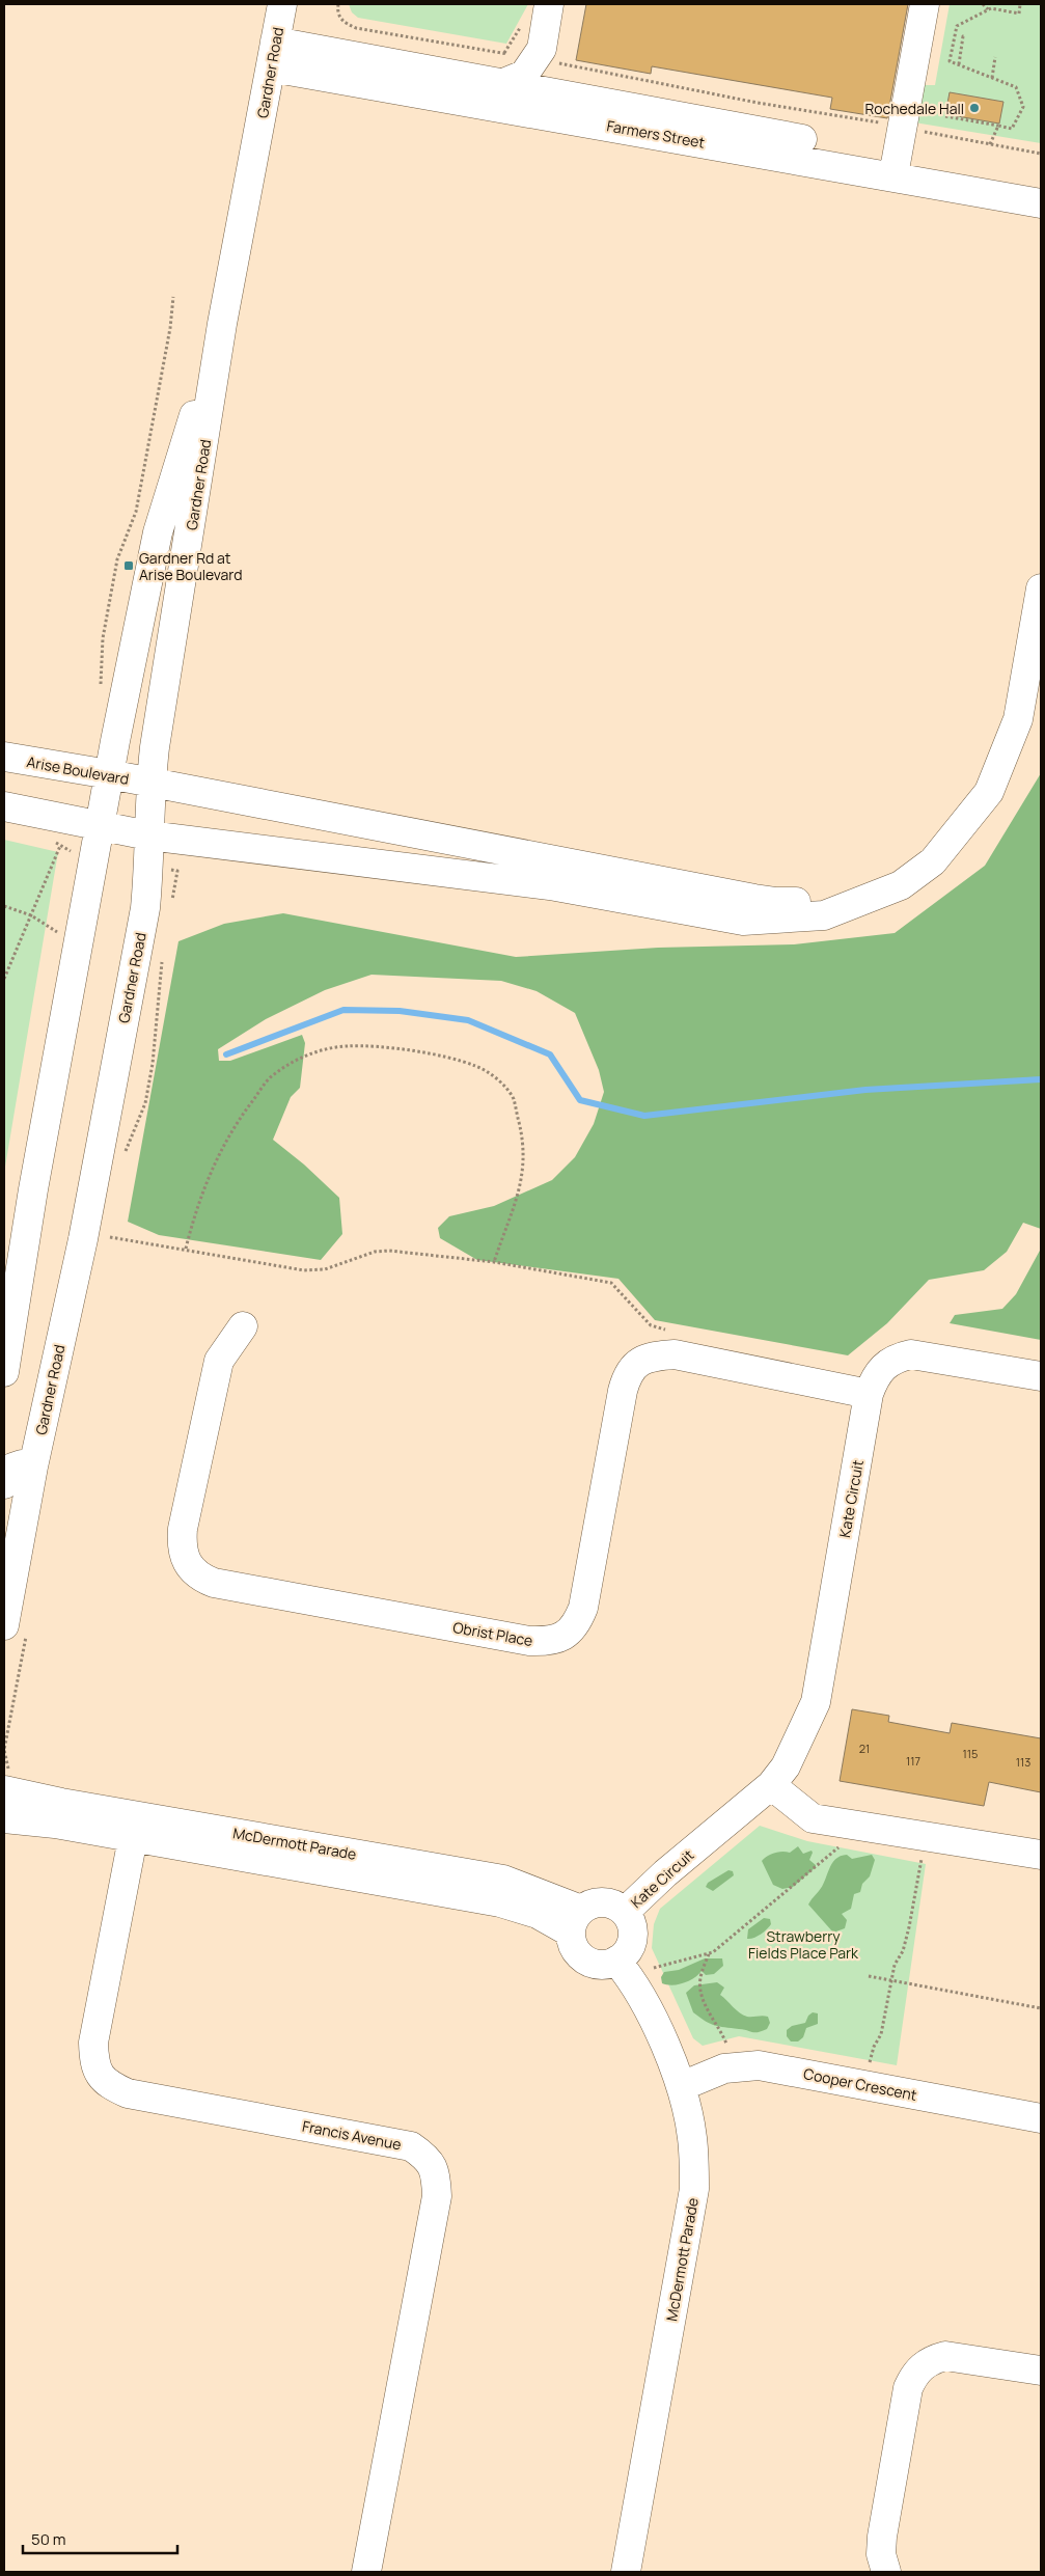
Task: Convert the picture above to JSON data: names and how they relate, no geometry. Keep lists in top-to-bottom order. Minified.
{"streets":{"street":["Gardner Road","Farmers Street","Arise Boulevard","Kate Circuit","Obrist Place","McDermott Parade","Cooper Crescent","Francis Avenue"]},"crossings":[["Gardner Road","Farmers Street"],["Gardner Road","Arise Boulevard"],["Kate Circuit","Obrist Place"],["Kate Circuit","McDermott Parade"],["McDermott Parade","Cooper Crescent"],["McDermott Parade","Francis Avenue"]],"parks":["Strawberry Fields Place Park"],"places":{"other":["Rochedale Hall"],"transit":["Gardner Rd at Arise Boulevard"]},"house_numbers":["21","115","117","113"],"scale_bar":"50 m"}
